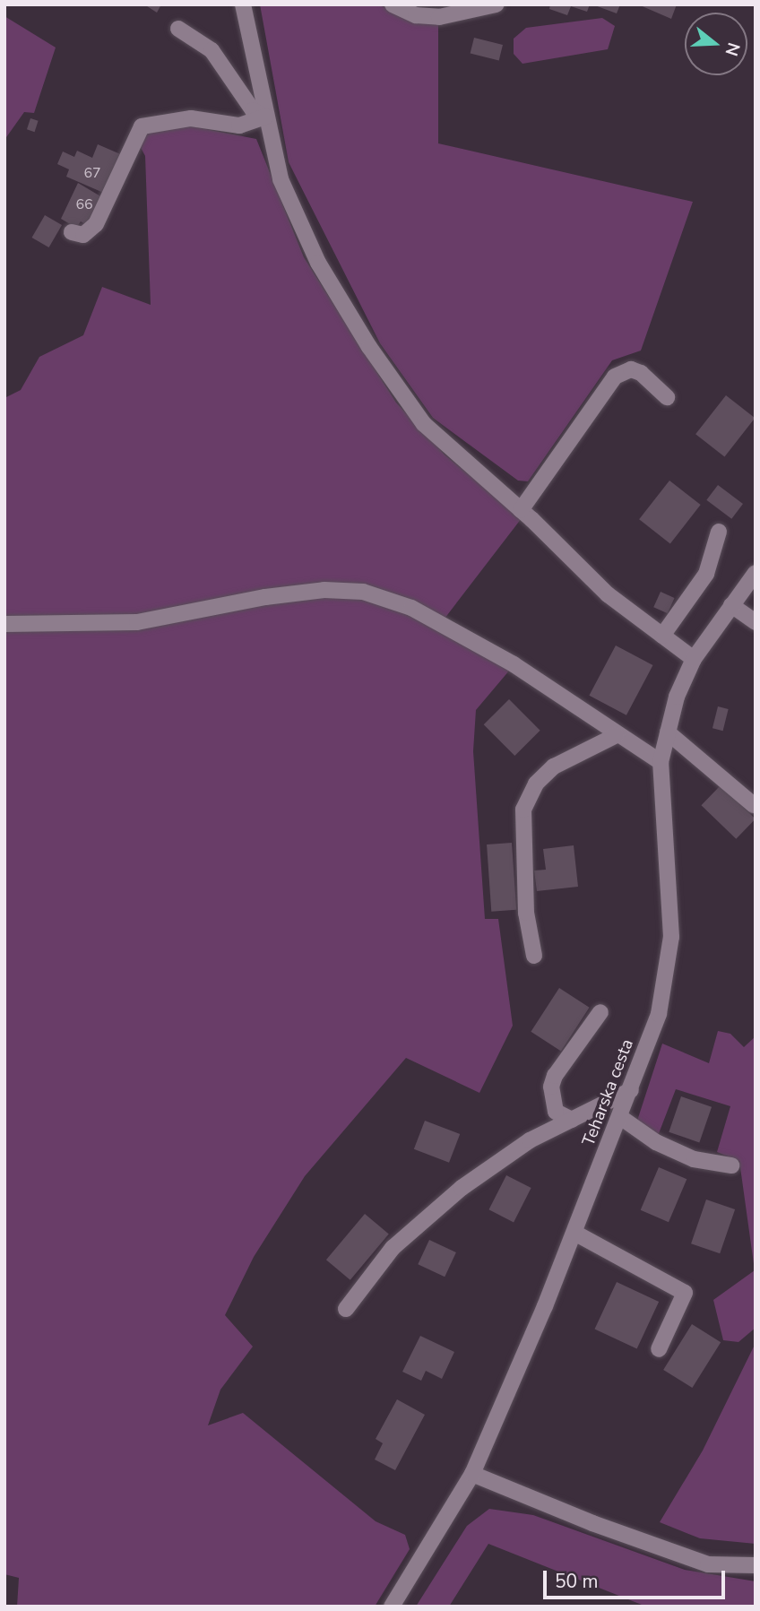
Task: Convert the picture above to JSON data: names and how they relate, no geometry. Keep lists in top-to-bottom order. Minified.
{"streets":{"street":["Teharska cesta"]},"house_numbers":["67","66"],"scale_bar":"50 m","north":"right"}
